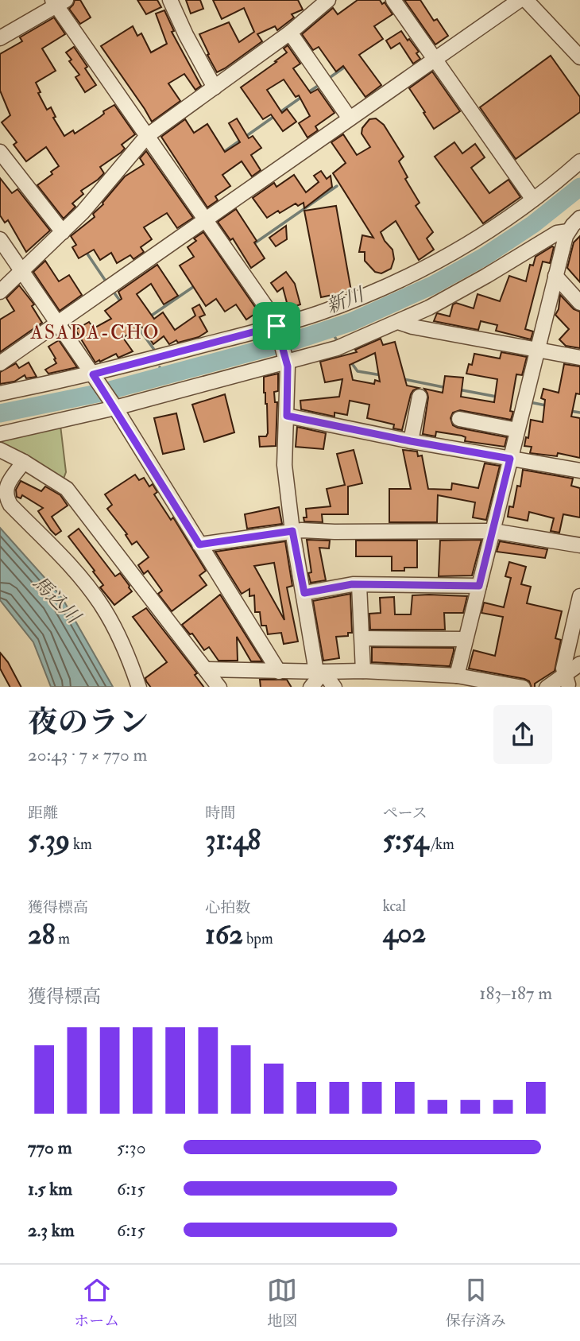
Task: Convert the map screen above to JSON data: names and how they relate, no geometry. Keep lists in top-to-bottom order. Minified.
{"districts":["ASADA-CHO"],"water":["新川","馬込川"],"page":{"heading":["夜のラン","20:43 · 7 × 770 m"],"stats":[["距離","5.39 km"],["時間","31:48"],["ペース","5:54 /km"],["獲得標高","28 m"],["心拍数","162 bpm"],["kcal","402"]],"chart":["獲得標高","183–187 m"],"list":[{"name":"770 m","note":"5:30"},{"name":"1.5 km","note":"6:15"},{"name":"2.3 km","note":"6:15"}],"tabs":["ホーム","地図","保存済み"]}}
